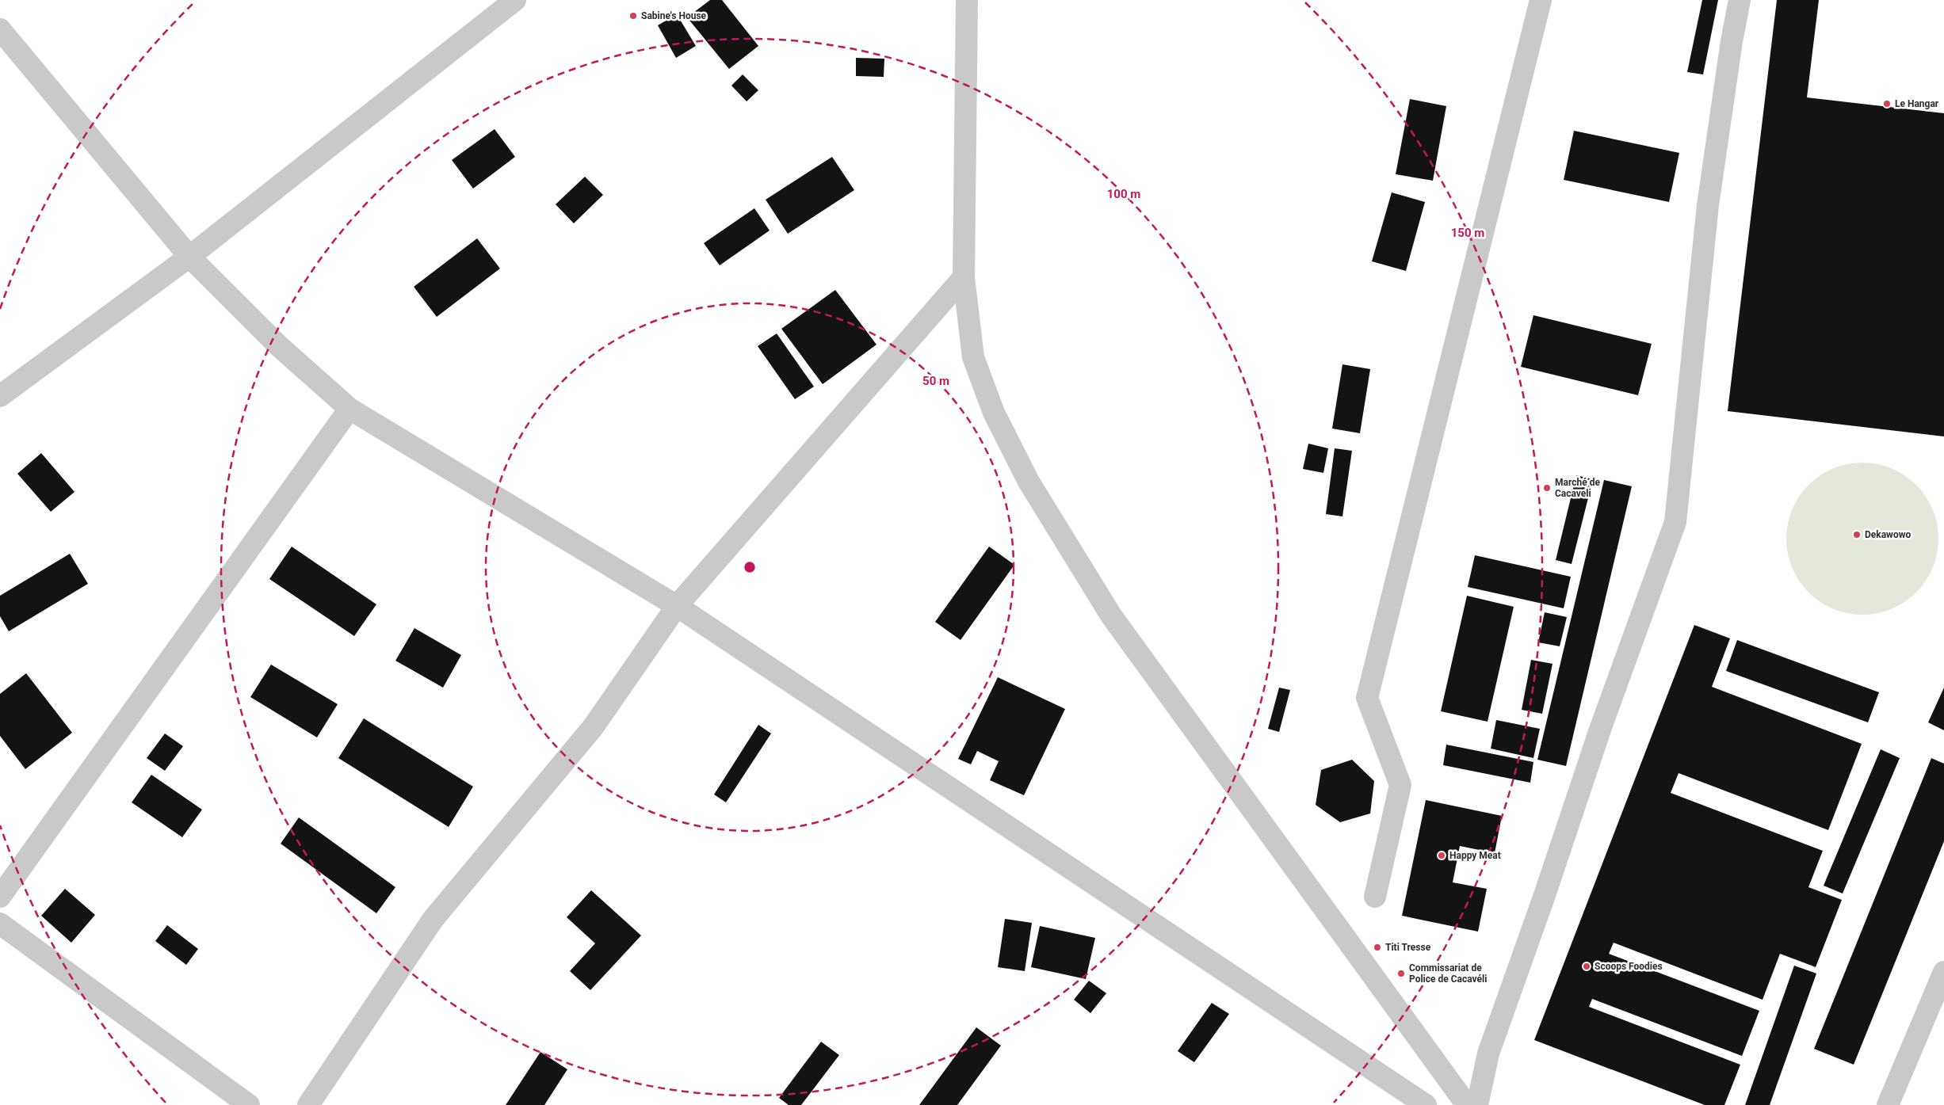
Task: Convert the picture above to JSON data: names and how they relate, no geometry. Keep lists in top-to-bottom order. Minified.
{"places":["Sabine's House","Le Hangar","Marché de Cacaveli","Dekawowo","Happy Meat","Titi Tresse","Scoops Foodies","Commissariat de Police de Cacavéli"],"rings":["100 m","150 m","50 m"]}
